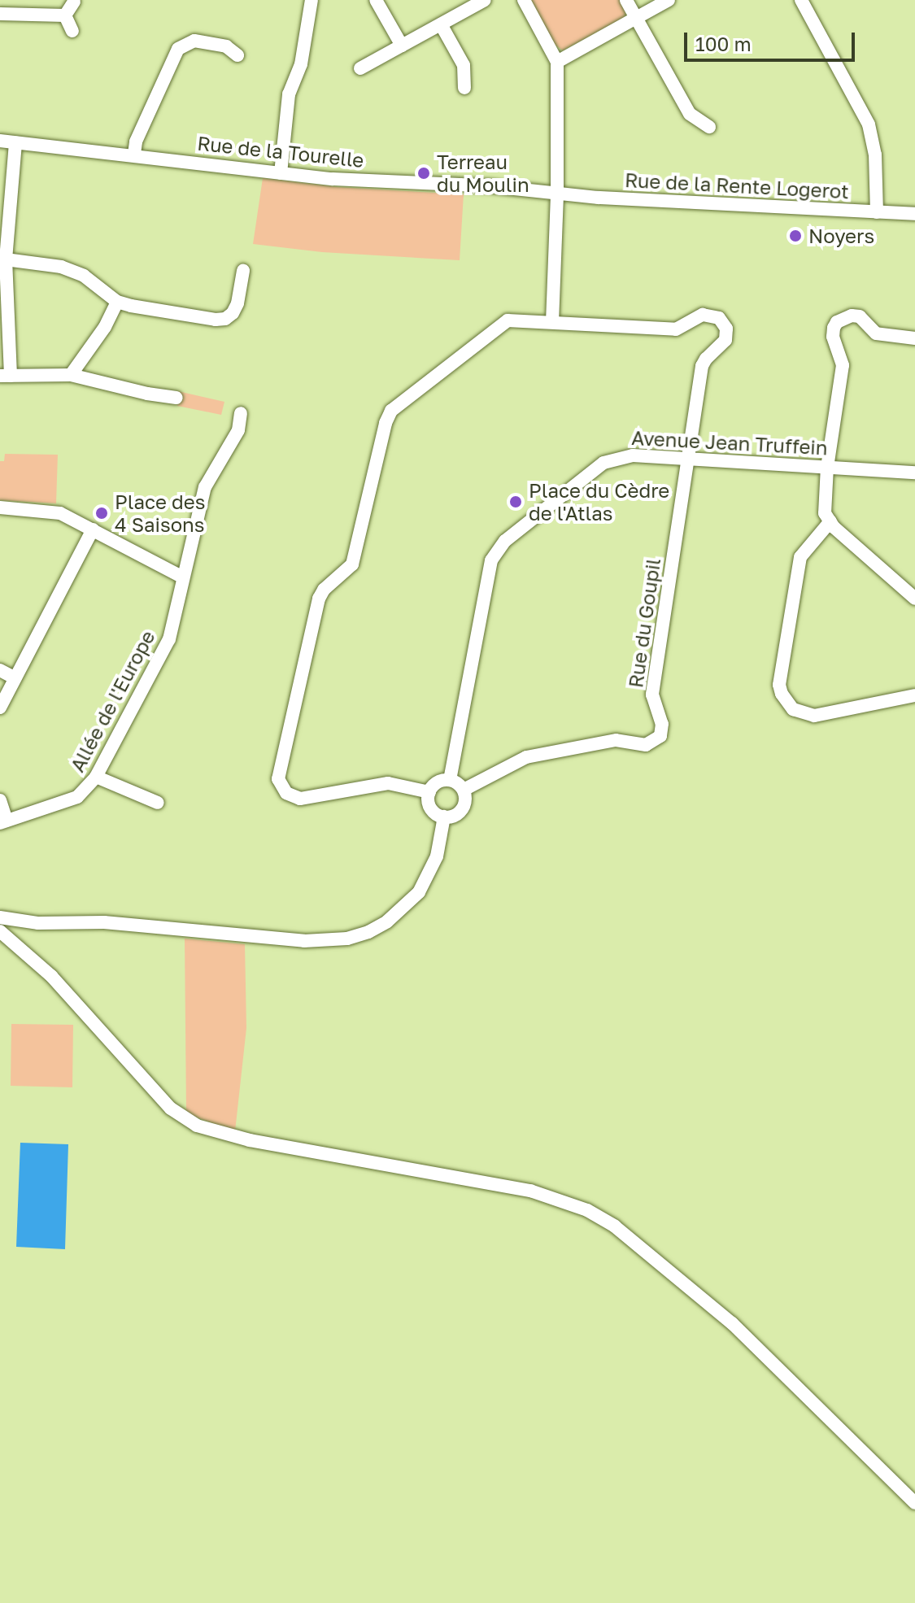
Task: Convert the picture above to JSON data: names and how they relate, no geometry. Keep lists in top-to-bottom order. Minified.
{"streets":{"street":["Rue de la Tourelle","Rue de la Rente Logerot","Avenue Jean Truffein","Rue du Goupil","Allée de l'Europe"]},"crossings":[["Rue de la Tourelle","Rue de la Rente Logerot"],["Avenue Jean Truffein","Rue du Goupil"]],"places":["Terreau du Moulin","Noyers","Place du Cèdre de l'Atlas","Place des 4 Saisons"],"scale_bar":"100 m"}
